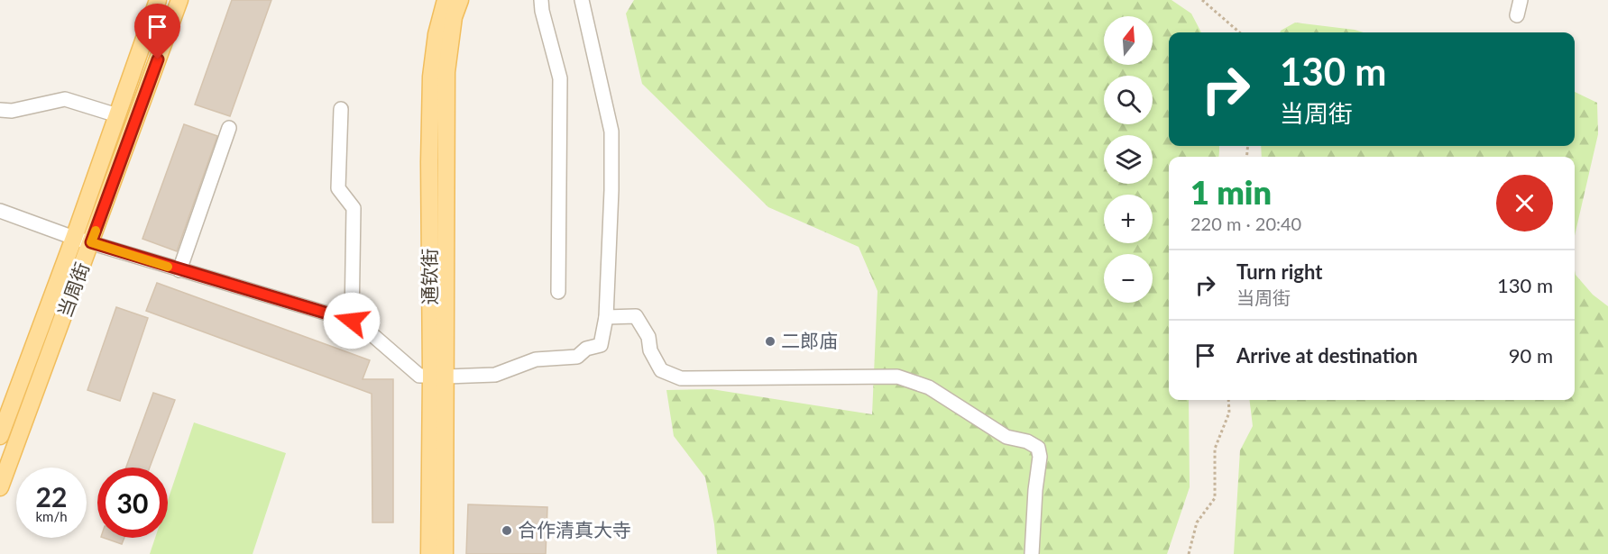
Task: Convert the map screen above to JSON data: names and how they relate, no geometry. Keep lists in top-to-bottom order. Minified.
{"streets":{"main road":["通钦街","当周街"]},"places":["二郎庙","合作清真大寺"],"north":"top","page":{"map_buttons":["+","−"],"turn":["130 m","当周街"],"heading":["1 min","220 m · 20:40"],"list":[{"name":"Turn right","note":"当周街","value":"130 m"},{"name":"Arrive at destination","value":"90 m"}],"speed":"22 km/h","limit":"30"}}
